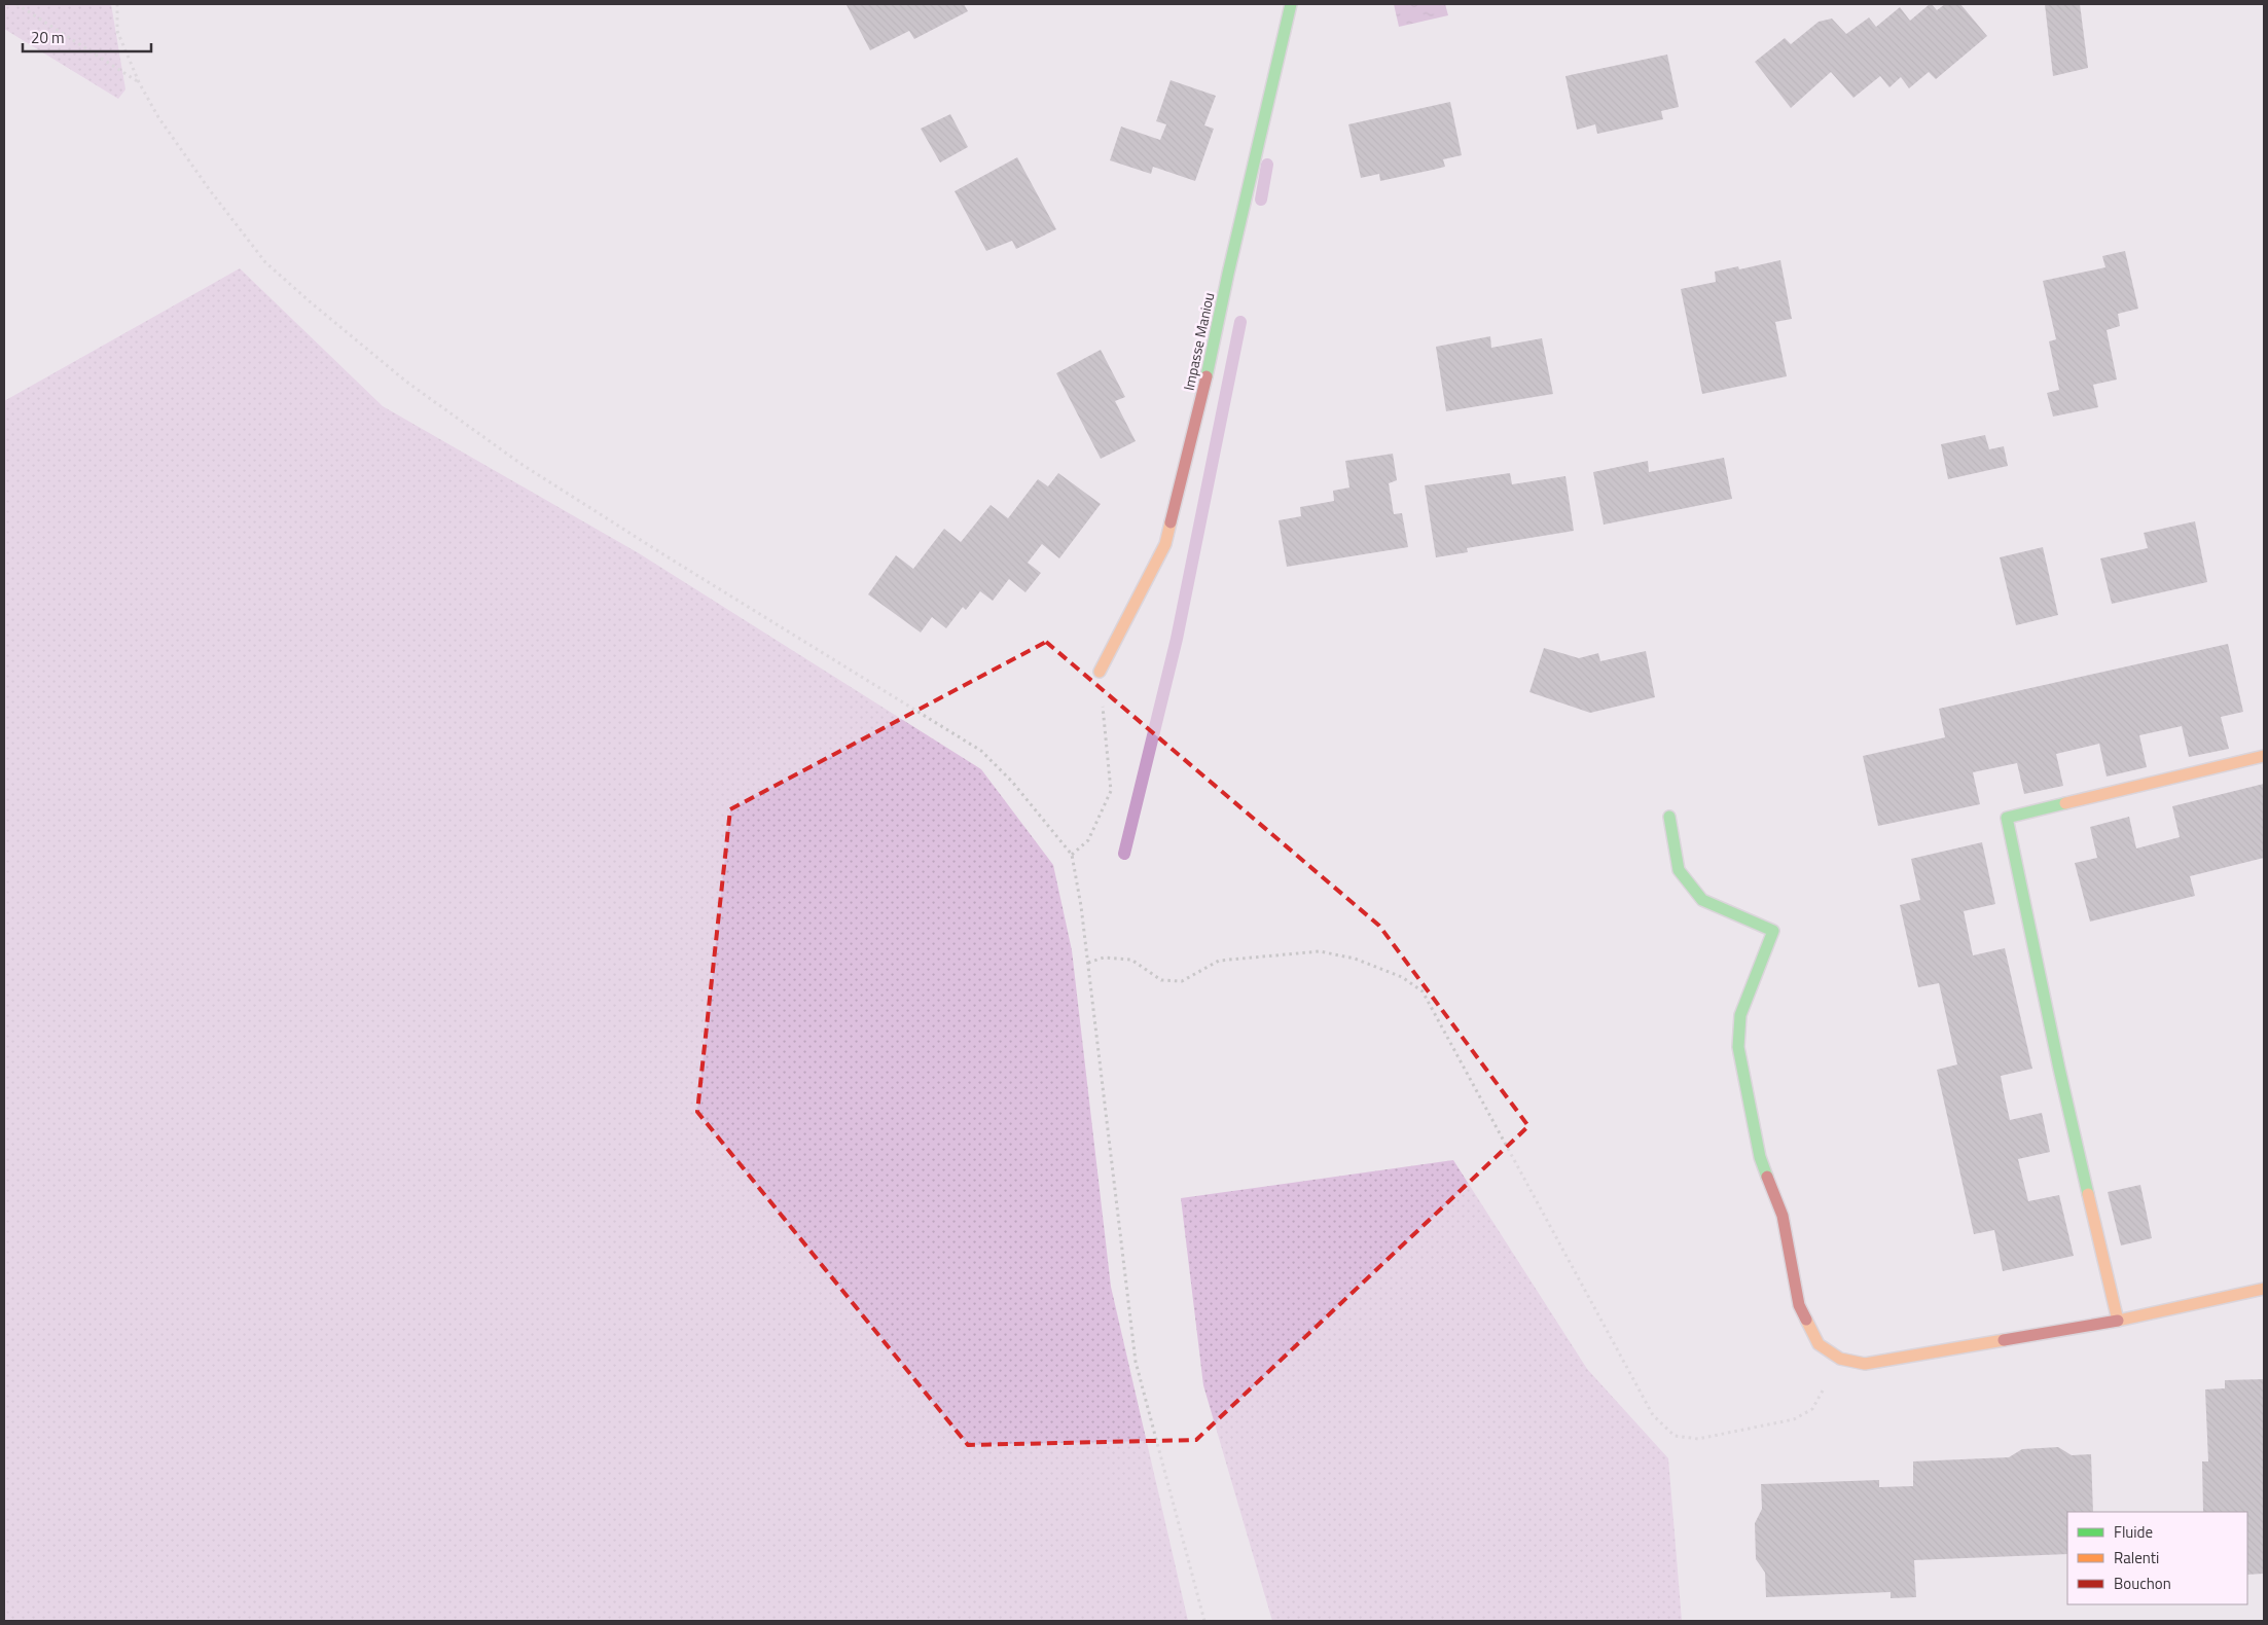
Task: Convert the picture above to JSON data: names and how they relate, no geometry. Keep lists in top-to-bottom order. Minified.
{"streets":{"street":["Impasse Maniou"]},"legend":["Fluide","Ralenti","Bouchon"],"scale_bar":"20 m"}
